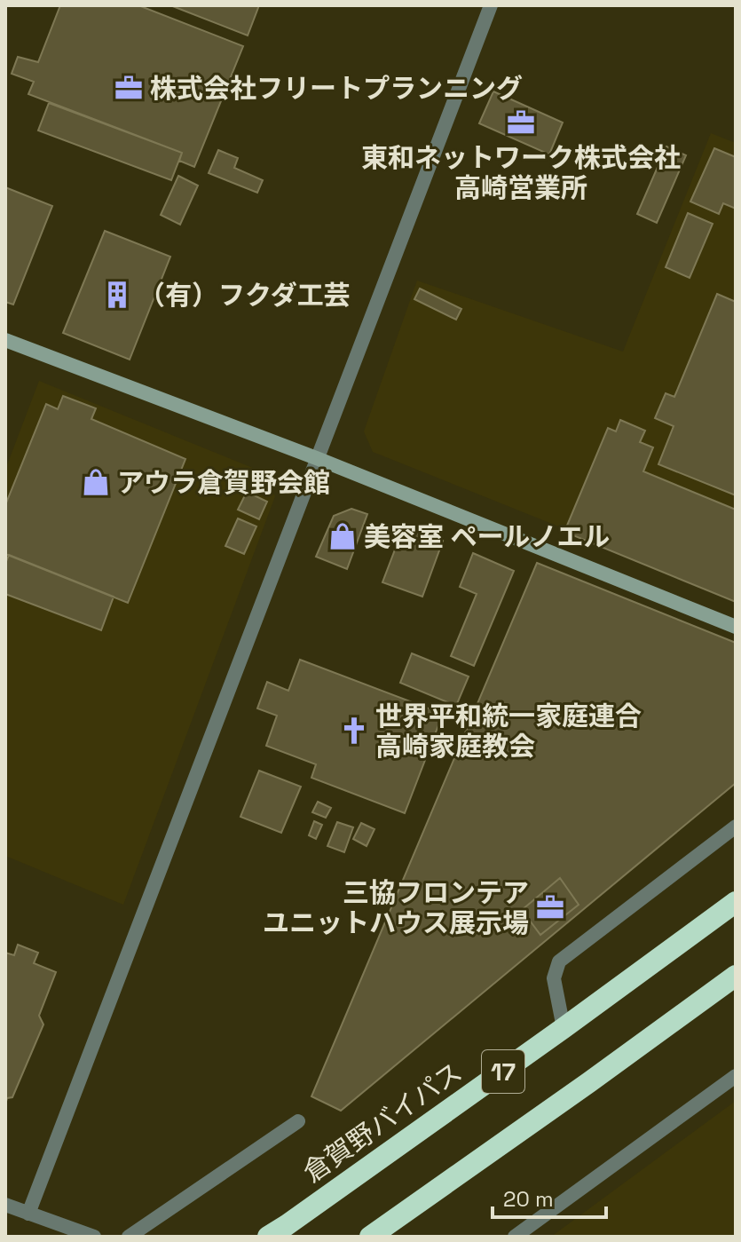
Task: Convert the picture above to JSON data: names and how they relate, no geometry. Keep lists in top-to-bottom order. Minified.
{"streets":{"highway":["17","倉賀野バイパス"]},"places":{"office":["株式会社フリートプランニング","東和ネットワーク株式会社 高崎営業所","三協フロンテア ユニットハウス展示場"],"building":["（有）フクダ工芸"],"shop":["アウラ倉賀野会館","美容室 ペールノエル"],"church":["世界平和統一家庭連合 高崎家庭教会"]},"scale_bar":"20 m"}
